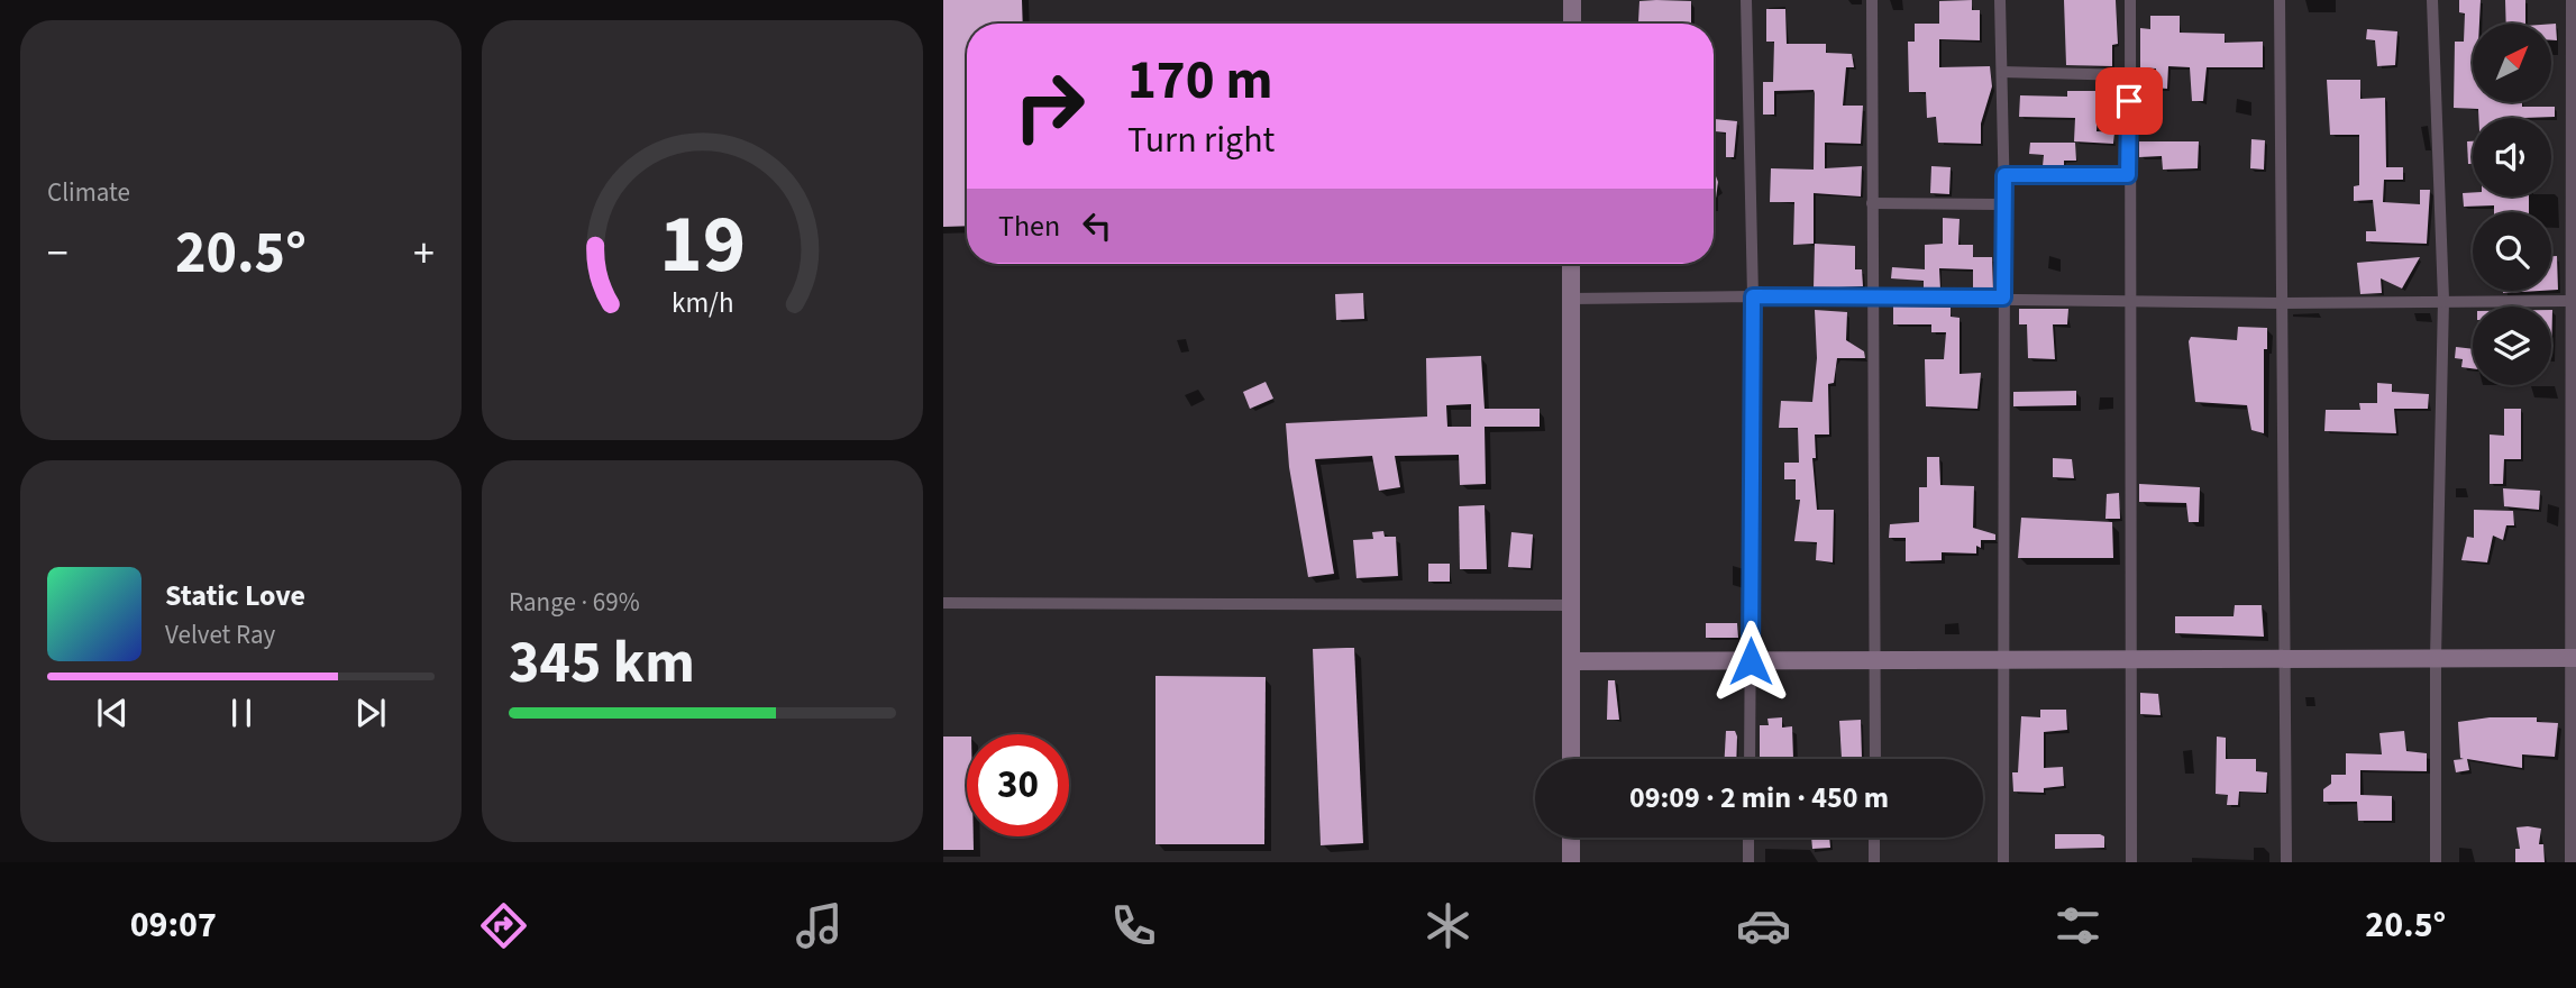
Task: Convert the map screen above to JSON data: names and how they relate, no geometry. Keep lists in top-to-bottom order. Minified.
{"north":"top right","page":{"tile":["Climate",["Range · 69%","345 km"]],"turn":["170 m","Turn right"],"then":"Then","heat":["−","20.5°","+"],"song":["Static Love","Velvet Ray"],"limit":"30","trip":"09:09 · 2 min · 450 m","tabs":["09:07","20.5°"],"gauge":["19","km/h"]}}
